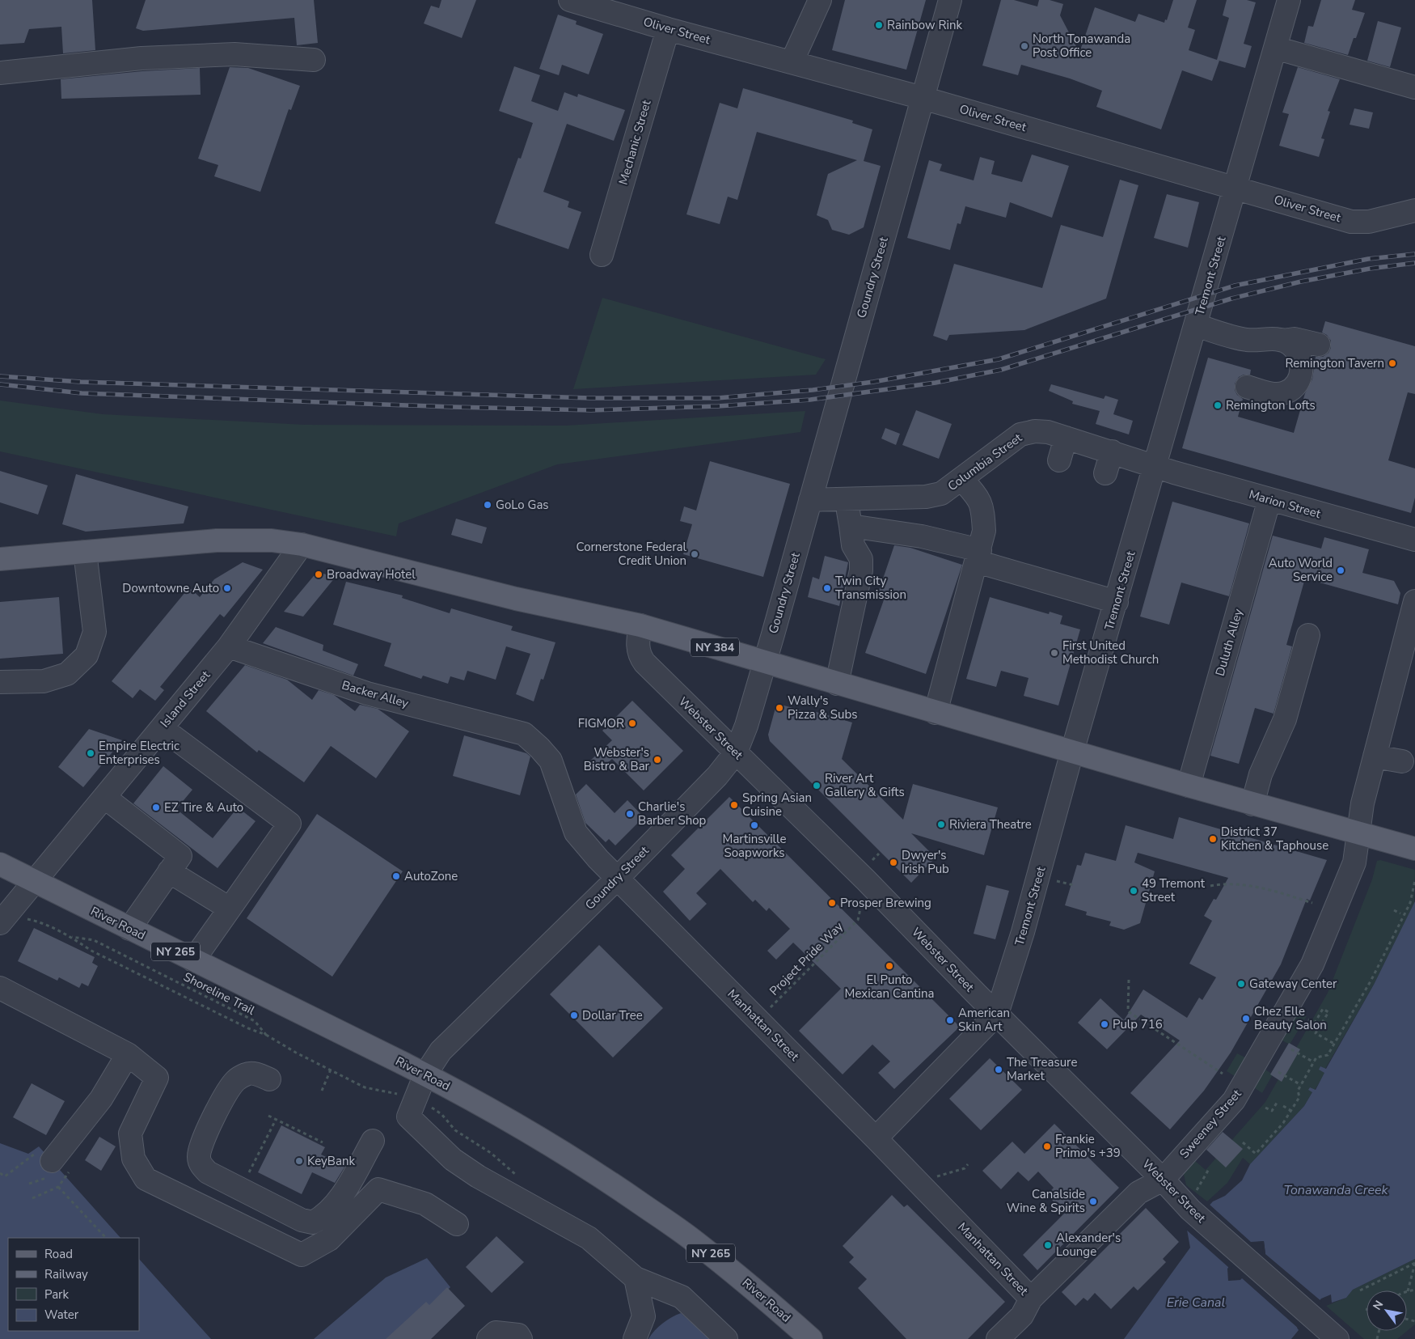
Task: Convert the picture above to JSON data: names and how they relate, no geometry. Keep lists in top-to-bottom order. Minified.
{"streets":{"main road":["NY 384","River Road","NY 265"],"street":["Oliver Street","Mechanic Street","Tremont Street","Goundry Street","Columbia Street","Marion Street","Duluth Alley","Backer Alley","Island Street","Webster Street","Manhattan Street","Sweeney Street"],"path":["Project Pride Way","Shoreline Trail"]},"crossings":[["Oliver Street","Mechanic Street"],["Oliver Street","Tremont Street"],["Oliver Street","Goundry Street"],["Tremont Street","Columbia Street"],["Tremont Street","Marion Street"],["Tremont Street","NY 384"],["Tremont Street","Webster Street"],["Tremont Street","Manhattan Street"],["Goundry Street","Columbia Street"],["Goundry Street","NY 384"],["Goundry Street","Webster Street"],["Goundry Street","River Road"],["Goundry Street","Manhattan Street"],["Columbia Street","Marion Street"],["Marion Street","Duluth Alley"],["Duluth Alley","NY 384"],["NY 384","Island Street"],["NY 384","Webster Street"],["NY 384","Sweeney Street"],["Backer Alley","Island Street"],["Backer Alley","Manhattan Street"],["Island Street","River Road"],["Webster Street","Sweeney Street"],["Manhattan Street","Sweeney Street"]],"water":["Tonawanda Creek","Erie Canal"],"places":["Rainbow Rink","North Tonawanda Post Office","Remington Tavern","Remington Lofts","GoLo Gas","Cornerstone Federal Credit Union","Auto World Service","Broadway Hotel","Downtowne Auto","Twin City Transmission","First United Methodist Church","Wally's Pizza & Subs","FIGMOR","Empire Electric Enterprises","Webster's Bistro & Bar","River Art Gallery & Gifts","Spring Asian Cuisine","EZ Tire & Auto","Charlie's Barber Shop","Riviera Theatre","Martinsville Soapworks","District 37 Kitchen & Taphouse","Dwyer's Irish Pub","AutoZone","49 Tremont Street","Prosper Brewing","El Punto Mexican Cantina","Gateway Center","Dollar Tree","Chez Elle Beauty Salon","American Skin Art","Pulp 716","The Treasure Market","Frankie Primo's +39","KeyBank","Canalside Wine & Spirits","Alexander's Lounge"],"legend":["Road","Railway","Park","Water"],"north":"top left"}
